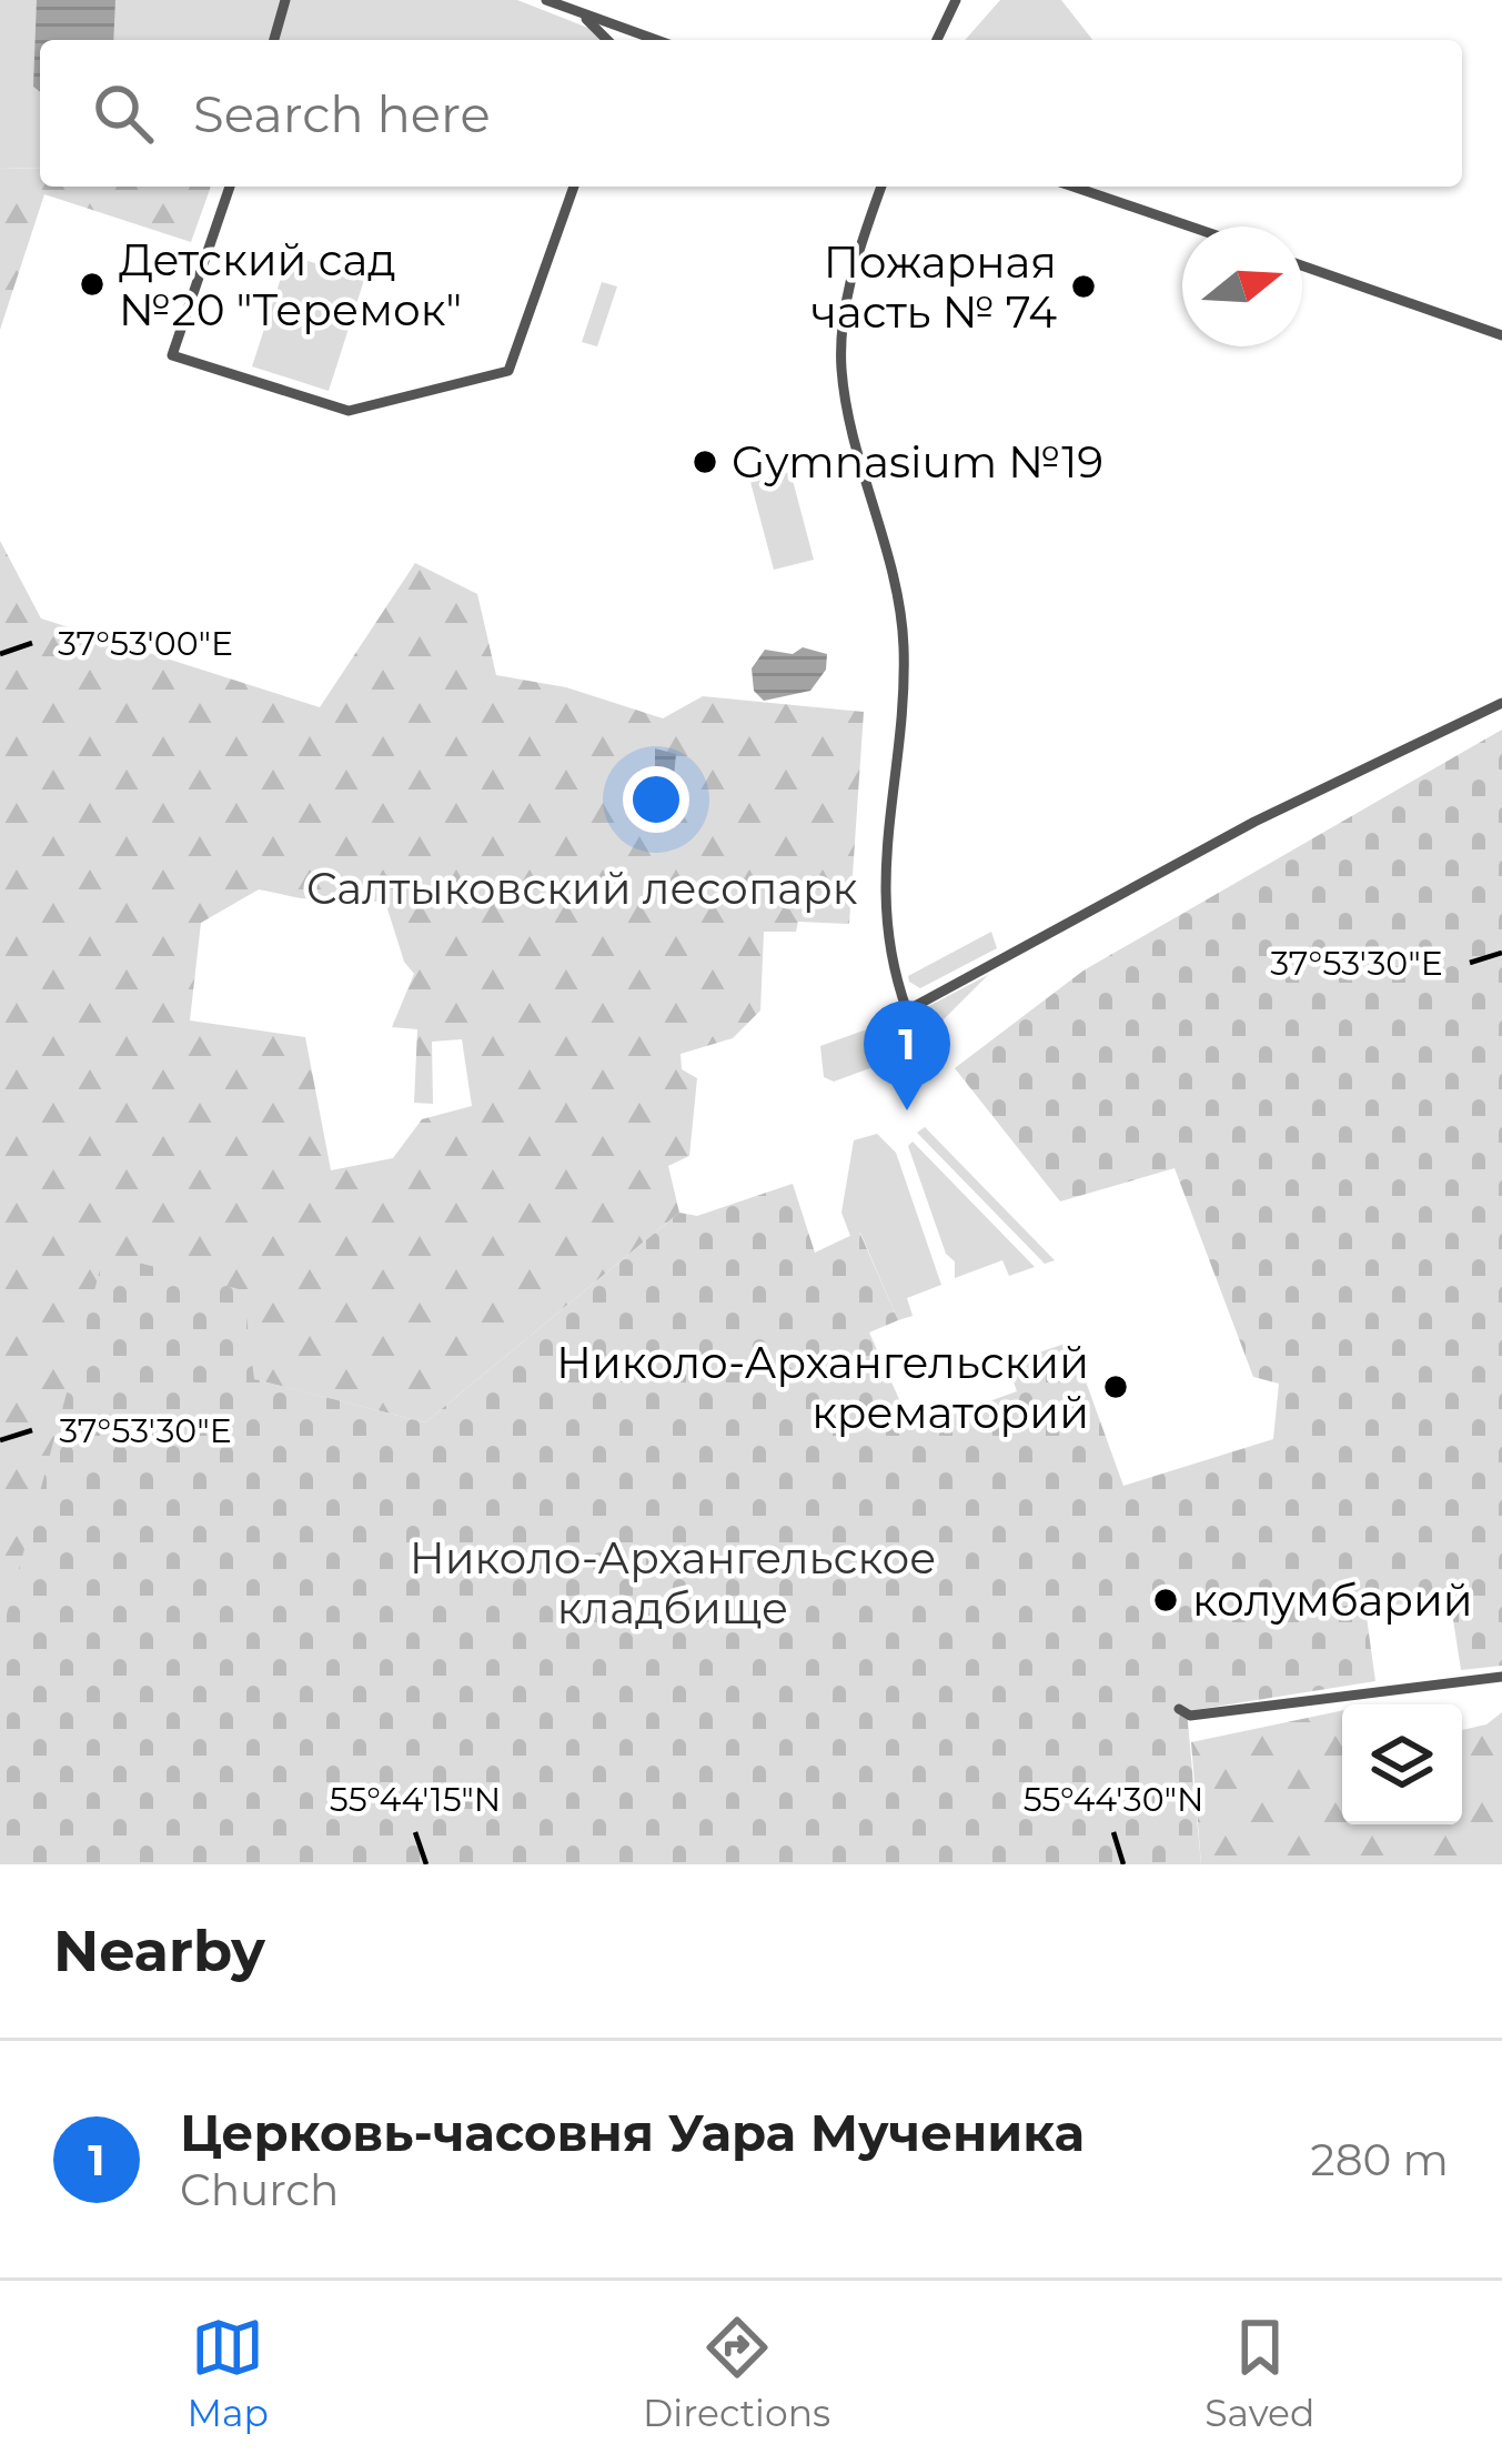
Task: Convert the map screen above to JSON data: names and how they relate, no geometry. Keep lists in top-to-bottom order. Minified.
{"parks":["Салтыковский лесопарк","Николо-Архангельское кладбище"],"places":["Детский сад №20 \"Теремок\"","Пожарная часть № 74","Gymnasium №19","Николо-Архангельский крематорий","колумбарий"],"north":"right","page":{"search":"Search here","pins":"1","heading":"Nearby","list":[{"mark":"1","name":"Церковь-часовня Уара Мученика","note":"Church","value":"280 m"}],"nav":["Map","Directions","Saved"]},"coordinates":["37°53'00\"E","37°53'30\"E","55°44'15\"N","55°44'30\"N"]}
